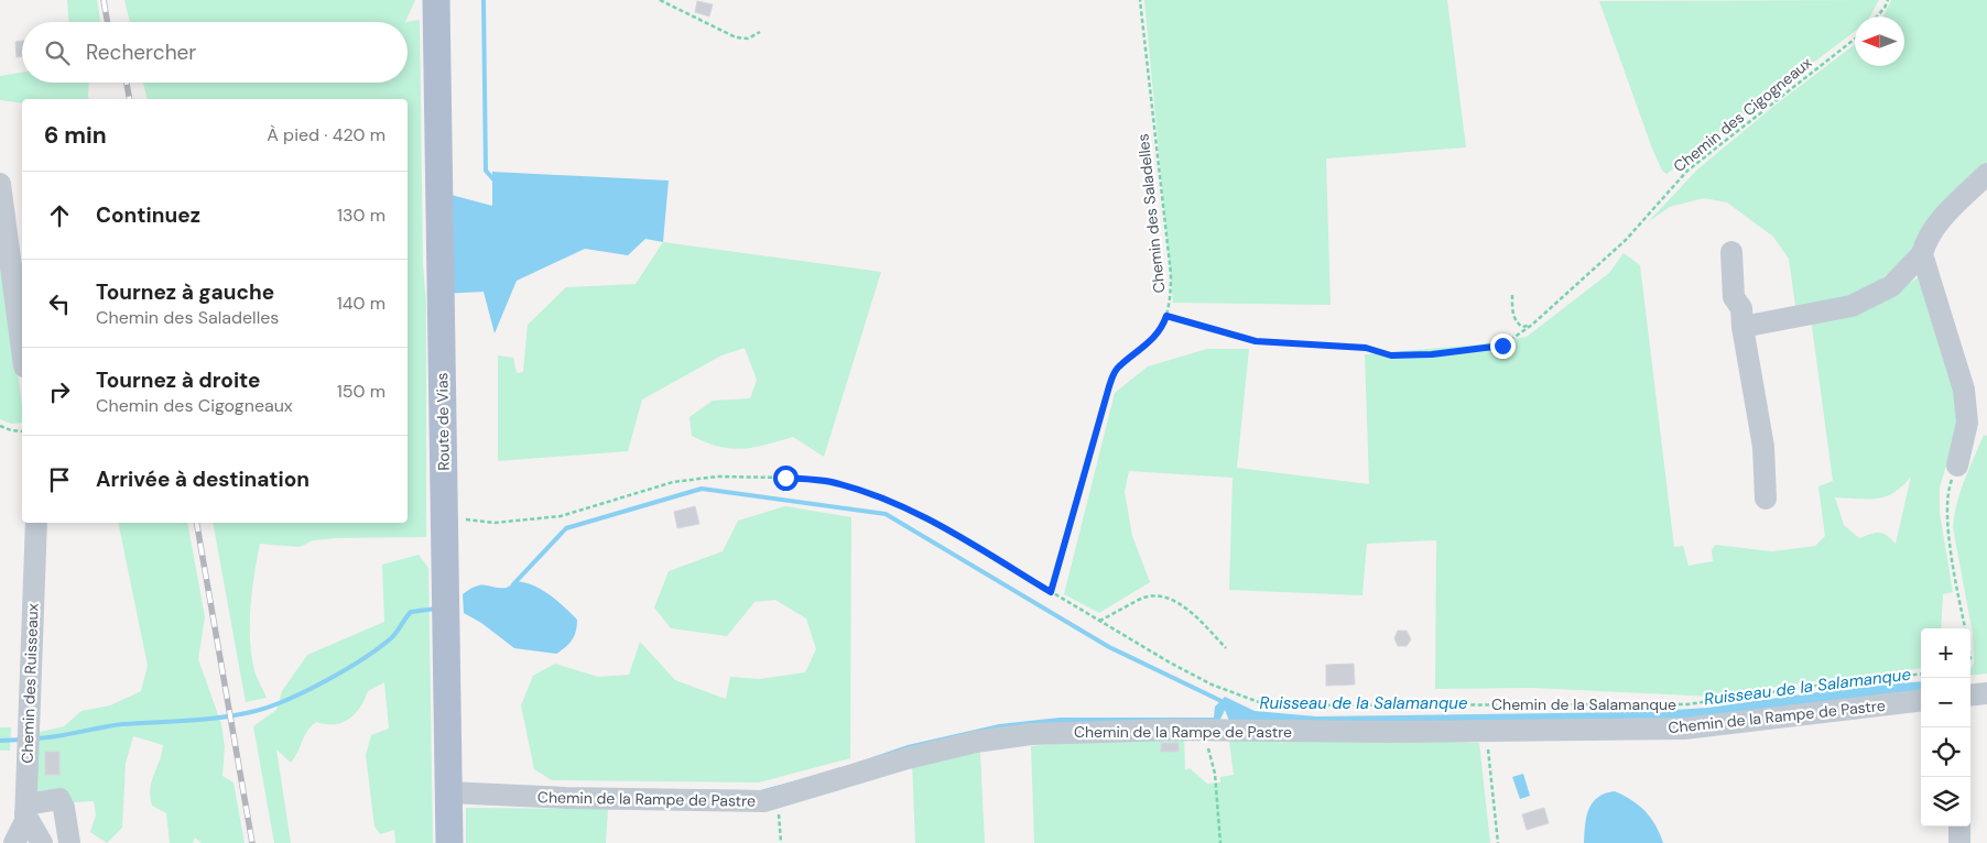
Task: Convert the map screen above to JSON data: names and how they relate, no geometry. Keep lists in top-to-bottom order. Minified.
{"streets":{"main road":["Route de Vias"],"street":["Chemin des Ruisseaux","Chemin de la Rampe de Pastre"],"path":["Chemin des Cigogneaux","Chemin des Saladelles","Chemin de la Salamanque"]},"crossings":[["Chemin des Cigogneaux","Chemin des Saladelles"],["Chemin des Saladelles","Chemin de la Salamanque"],["Route de Vias","Chemin de la Salamanque"],["Route de Vias","Chemin de la Rampe de Pastre"]],"water":["Ruisseau de la Salamanque"],"north":"left","page":{"search":"Rechercher","heading":["6 min","À pied · 420 m"],"list":[["Continuez","130 m"],["Tournez à gauche","Chemin des Saladelles","140 m"],["Tournez à droite","Chemin des Cigogneaux","150 m"],"Arrivée à destination"],"map_buttons":["+","−"]}}
